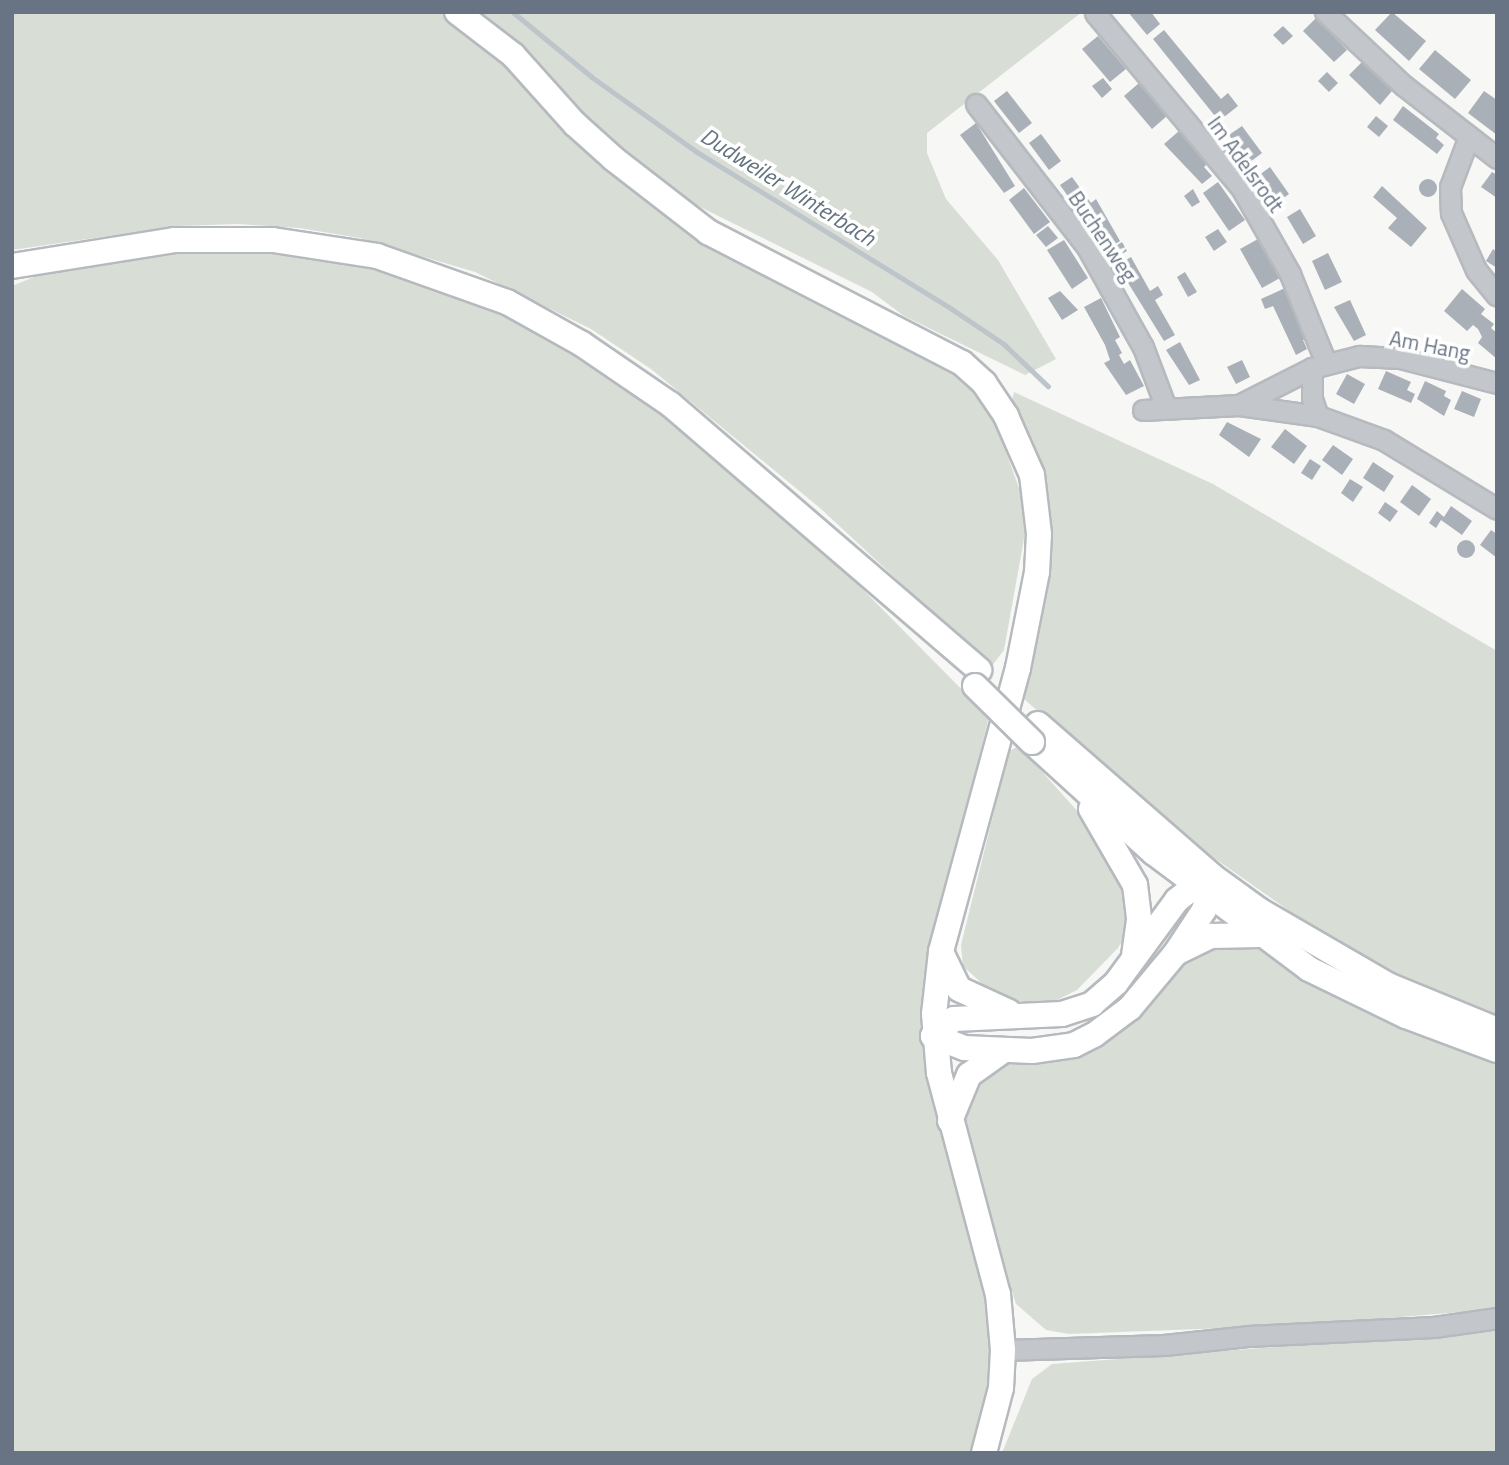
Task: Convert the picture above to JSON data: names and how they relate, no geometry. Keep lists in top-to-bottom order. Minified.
{"streets":{"street":["Im Adelsrodt","Buchenweg","Am Hang"]},"crossings":[["Im Adelsrodt","Am Hang"]],"water":["Dudweiler Winterbach"]}
